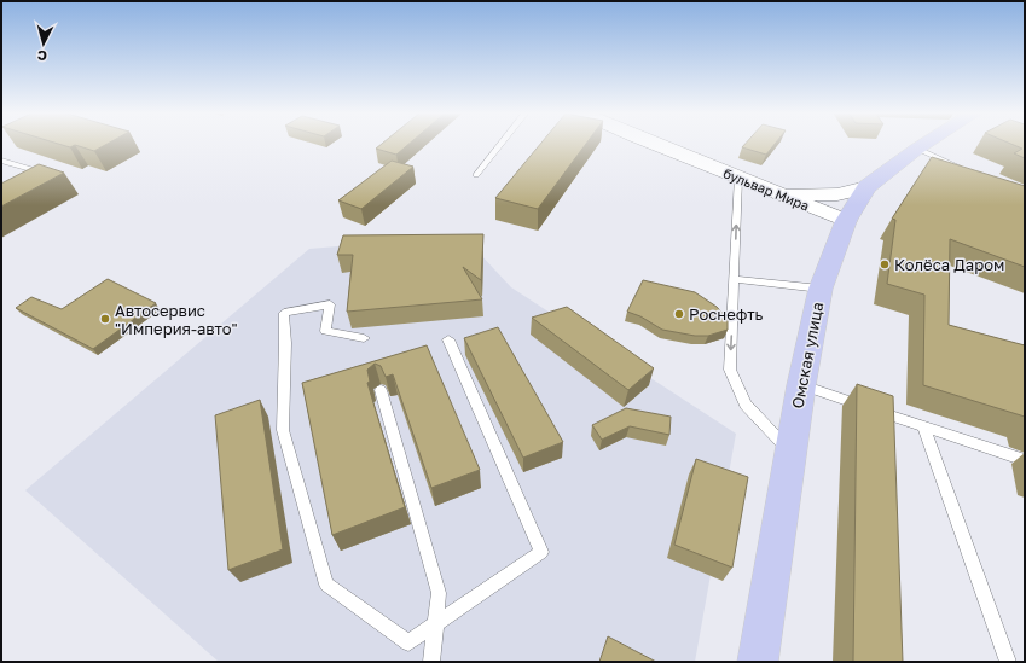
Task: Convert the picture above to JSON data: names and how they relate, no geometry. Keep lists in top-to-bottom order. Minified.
{"streets":{"main road":["Омская улица"],"street":["бульвар Мира"]},"crossings":[["бульвар Мира","Омская улица"]],"places":["Колёса Даром","Роснефть","Автосервис \"Империя-авто\""],"north":"bottom"}
